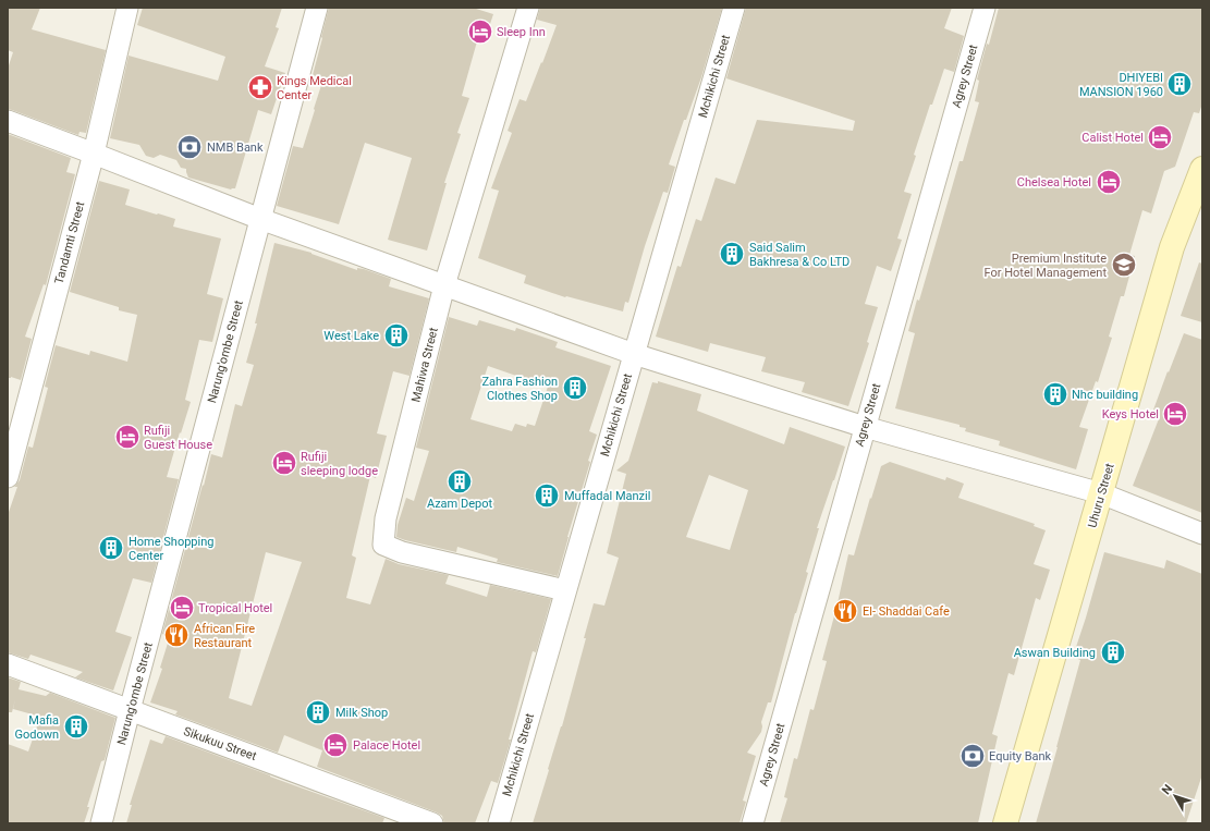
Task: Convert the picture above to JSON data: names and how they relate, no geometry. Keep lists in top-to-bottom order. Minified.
{"streets":{"main road":["Uhuru Street"],"street":["Mchikichi Street","Agrey Street","Tandamti Street","Narung'ombe Street","Mahiwa Street","Sikukuu Street"]},"crossings":[["Mchikichi Street","Mahiwa Street"],["Narung'ombe Street","Sikukuu Street"]],"places":{"hotel":["Sleep Inn","Calist Hotel","Chelsea Hotel","Keys Hotel","Rufiji Guest House","Rufiji sleeping lodge","Tropical Hotel","Palace Hotel"],"building":["DHIYEBI MANSION 1960","Said Salim Bakhresa & Co LTD","West Lake","Zahra Fashion Clothes Shop","Nhc building","Azam Depot","Muffadal Manzil","Home Shopping Center","Aswan Building","Milk Shop","Mafia Godown"],"pharmacy":["Kings Medical Center"],"bank":["NMB Bank","Equity Bank"],"school or university":["Premium Institute For Hotel Management"],"restaurant":["El- Shaddai Cafe","African Fire Restaurant"]},"north":"top left"}
